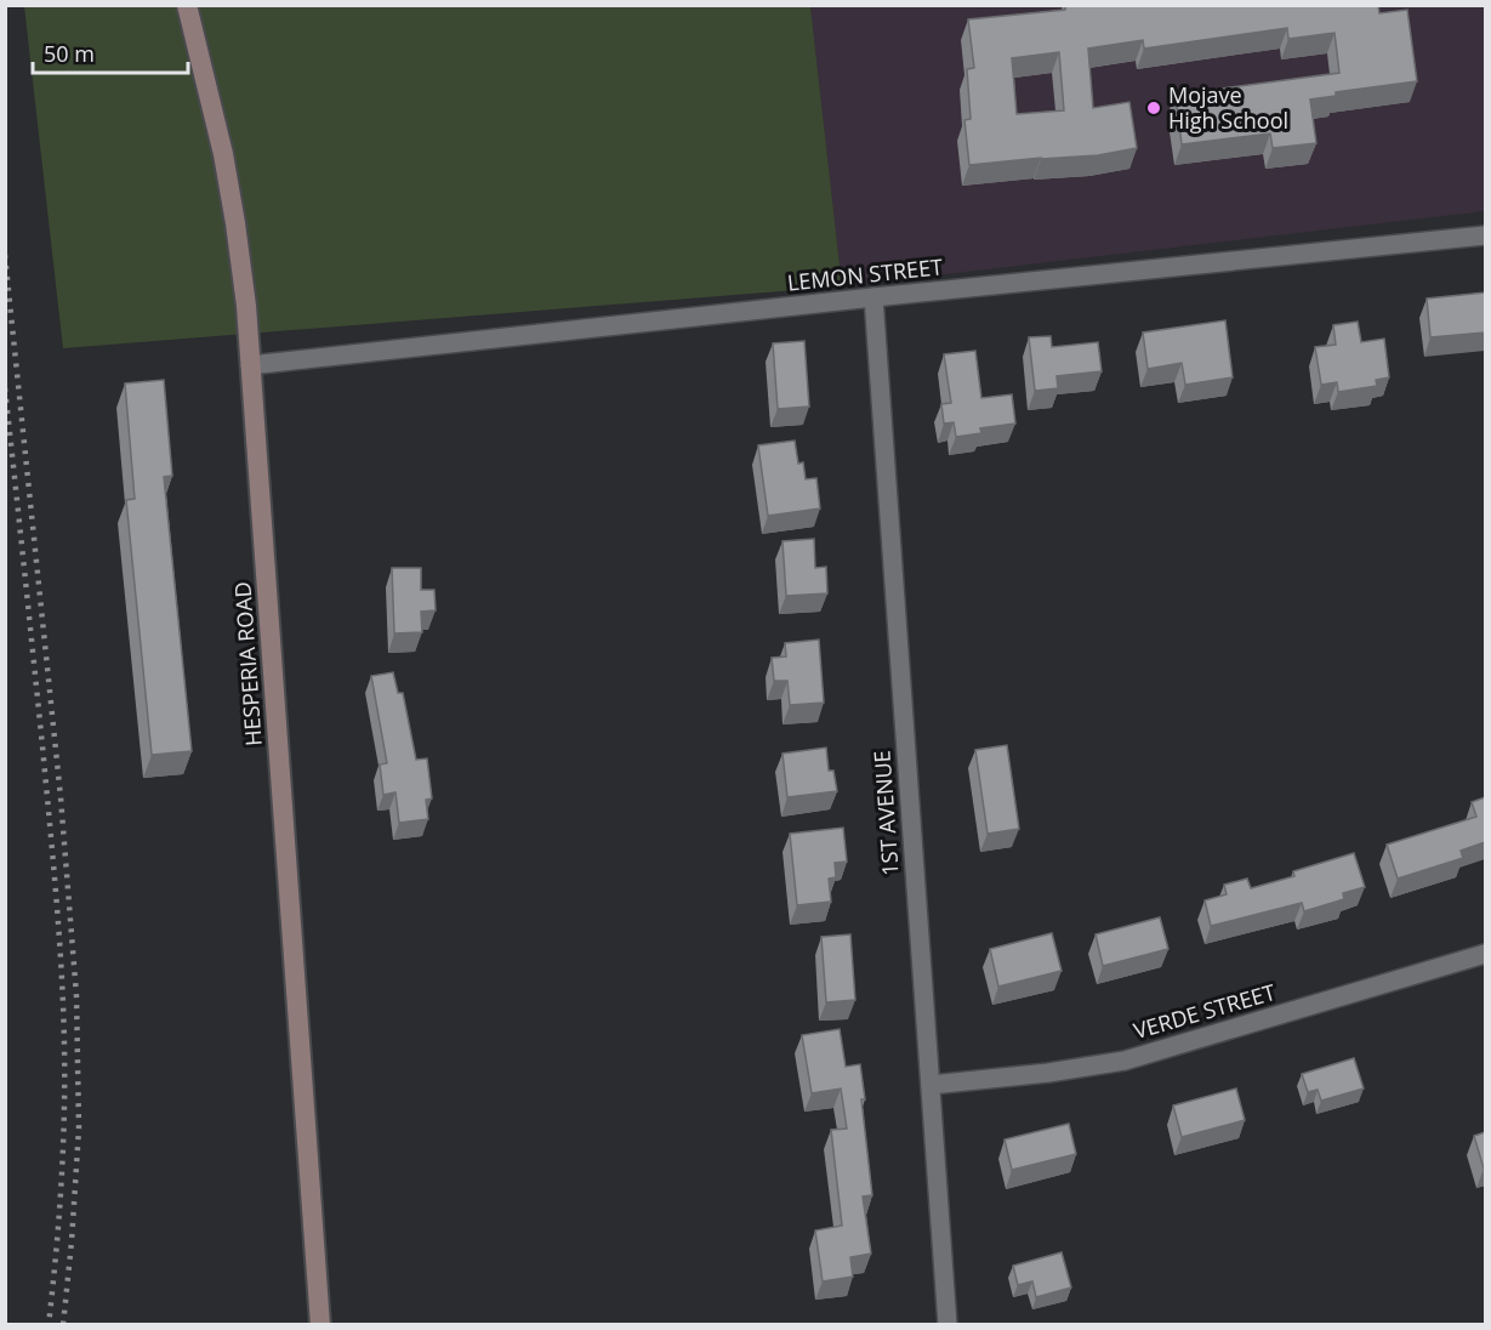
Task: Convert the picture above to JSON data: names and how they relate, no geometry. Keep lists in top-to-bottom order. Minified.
{"streets":{"main road":["HESPERIA ROAD"],"street":["LEMON STREET","1ST AVENUE","VERDE STREET"]},"crossings":[["LEMON STREET","HESPERIA ROAD"],["LEMON STREET","1ST AVENUE"],["1ST AVENUE","VERDE STREET"]],"places":["Mojave High School"],"scale_bar":"50 m"}
